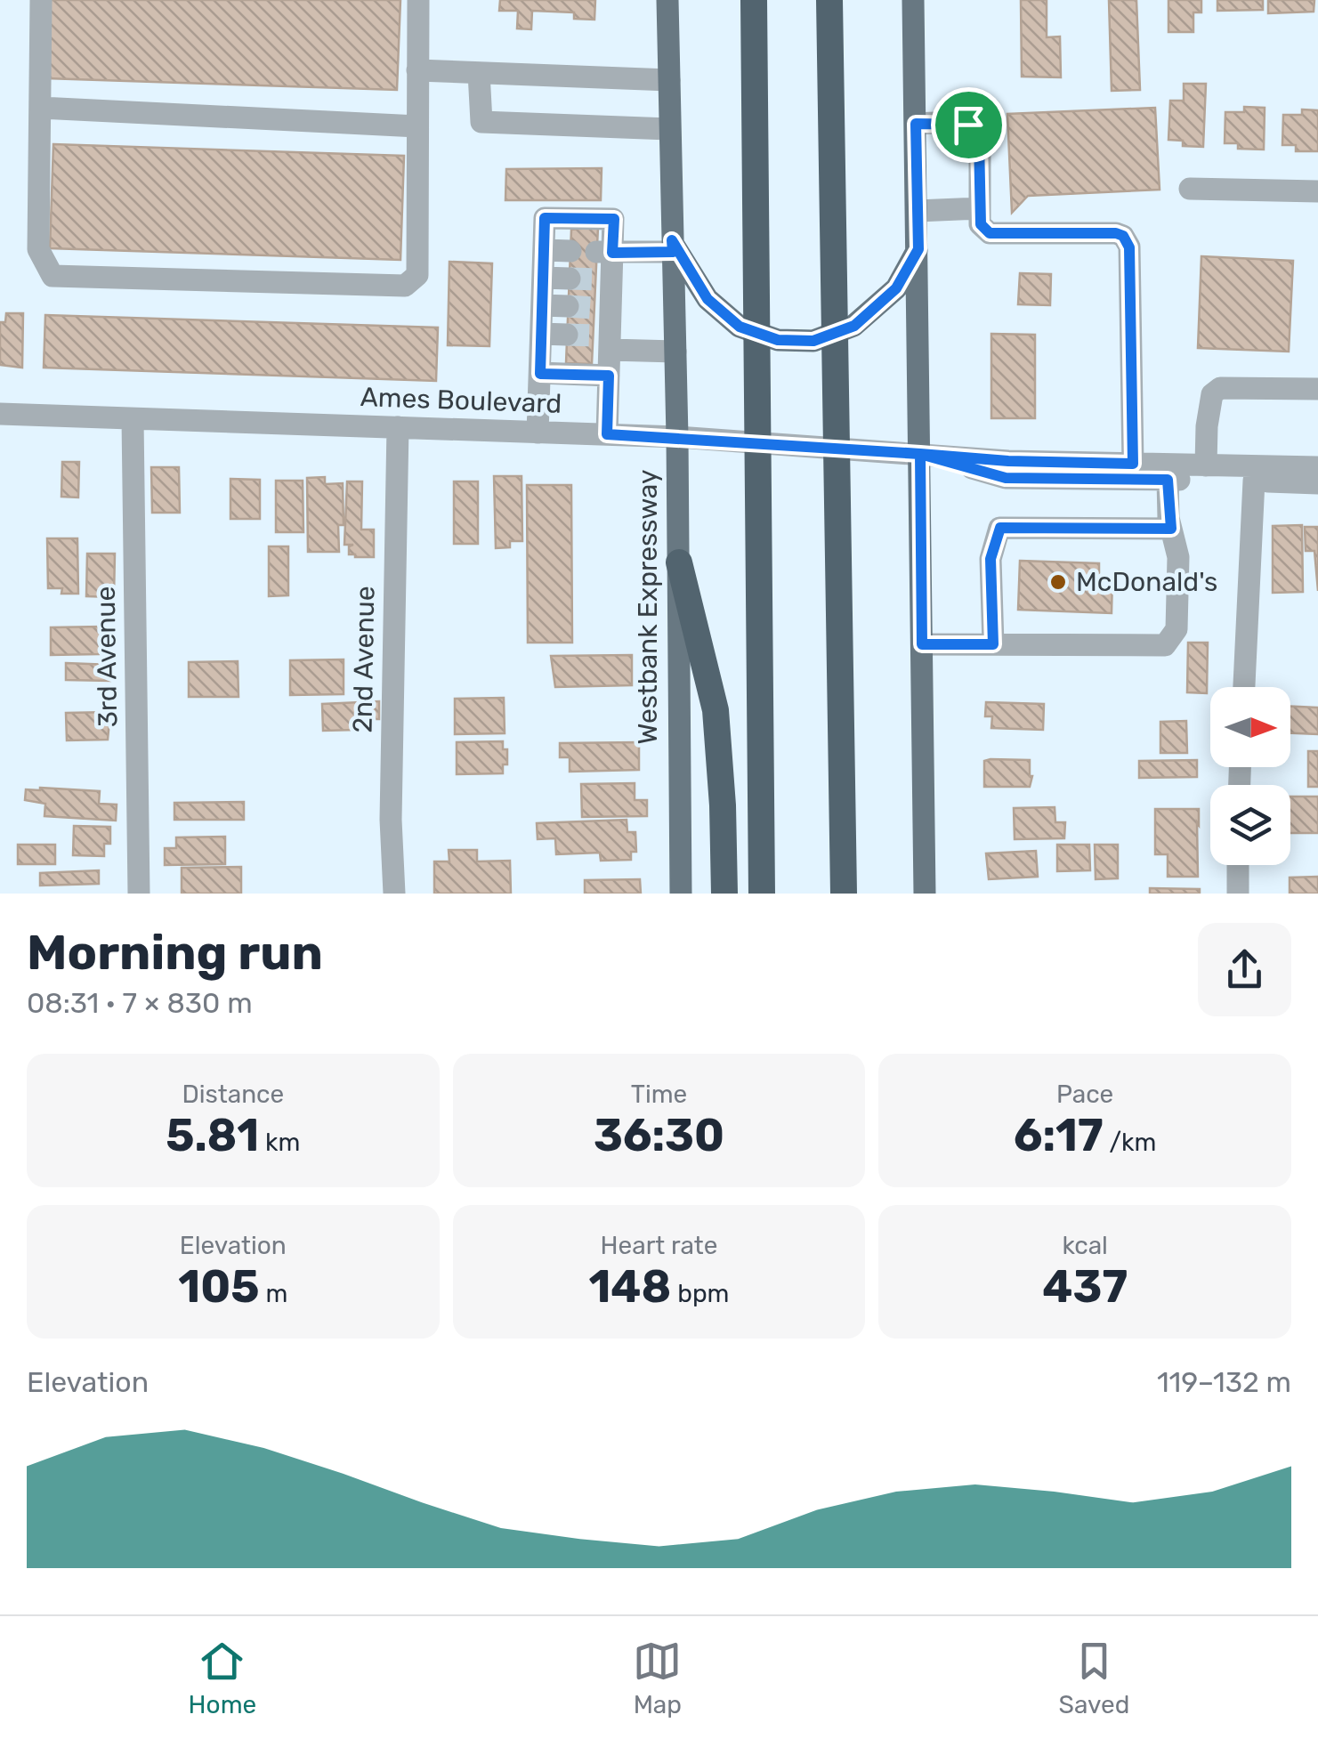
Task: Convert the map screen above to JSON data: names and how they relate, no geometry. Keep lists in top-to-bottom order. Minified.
{"streets":{"main road":["Westbank Expressway"],"street":["Ames Boulevard","3rd Avenue","2nd Avenue"]},"crossings":[["Ames Boulevard","Westbank Expressway"],["Ames Boulevard","3rd Avenue"],["Ames Boulevard","2nd Avenue"]],"places":["McDonald's"],"north":"right","page":{"heading":["Morning run","08:31 · 7 × 830 m"],"stats":[["Distance","5.81 km"],["Time","36:30"],["Pace","6:17 /km"],["Elevation","105 m"],["Heart rate","148 bpm"],["kcal","437"]],"chart":["Elevation","119–132 m"],"tabs":["Home","Map","Saved"]}}
